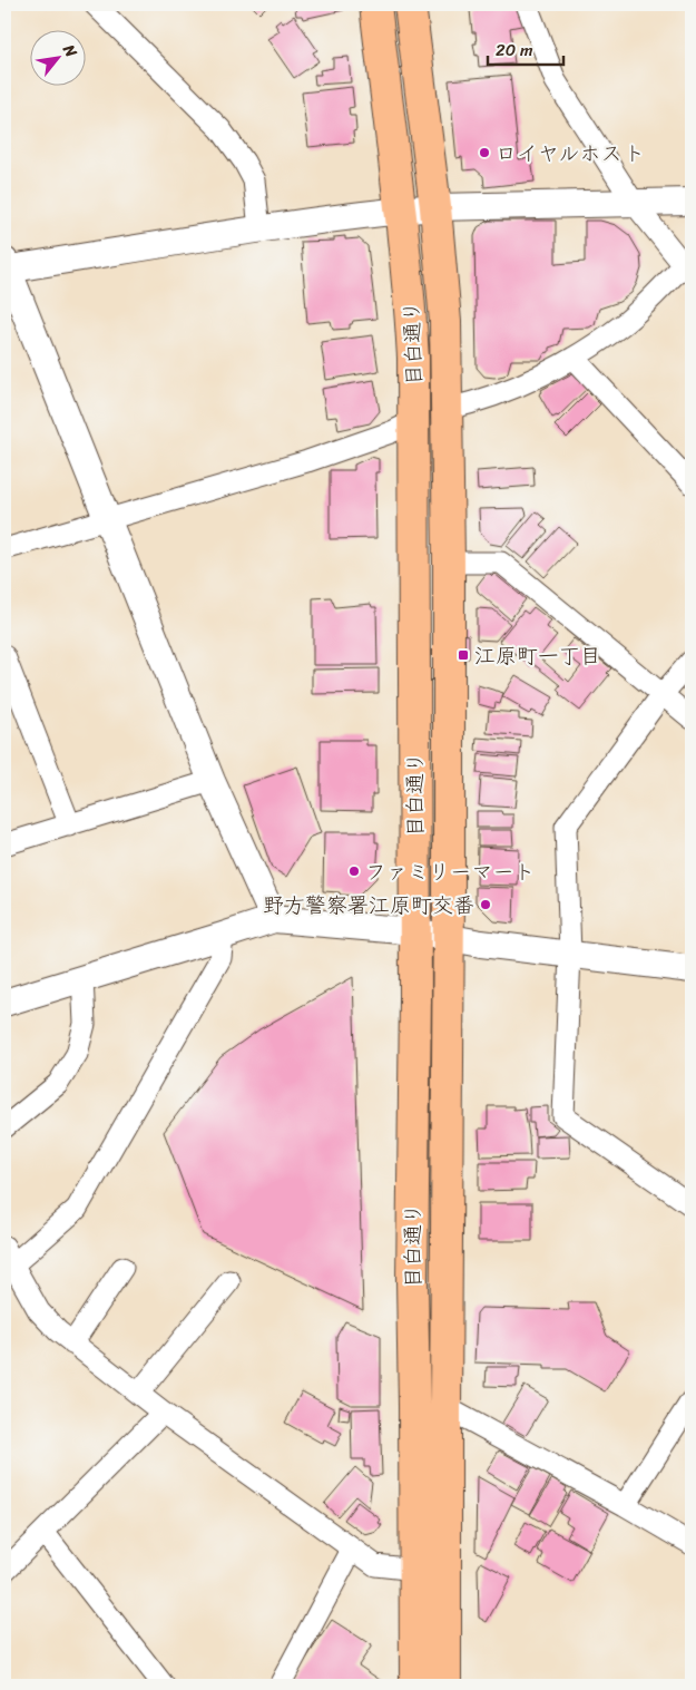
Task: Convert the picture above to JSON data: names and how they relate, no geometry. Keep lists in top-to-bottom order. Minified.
{"streets":{"main road":["目白通り"]},"places":{"other":["ロイヤルホスト","ファミリーマート","野方警察署江原町交番"],"transit":["江原町一丁目"]},"scale_bar":"20 m","north":"top right"}
